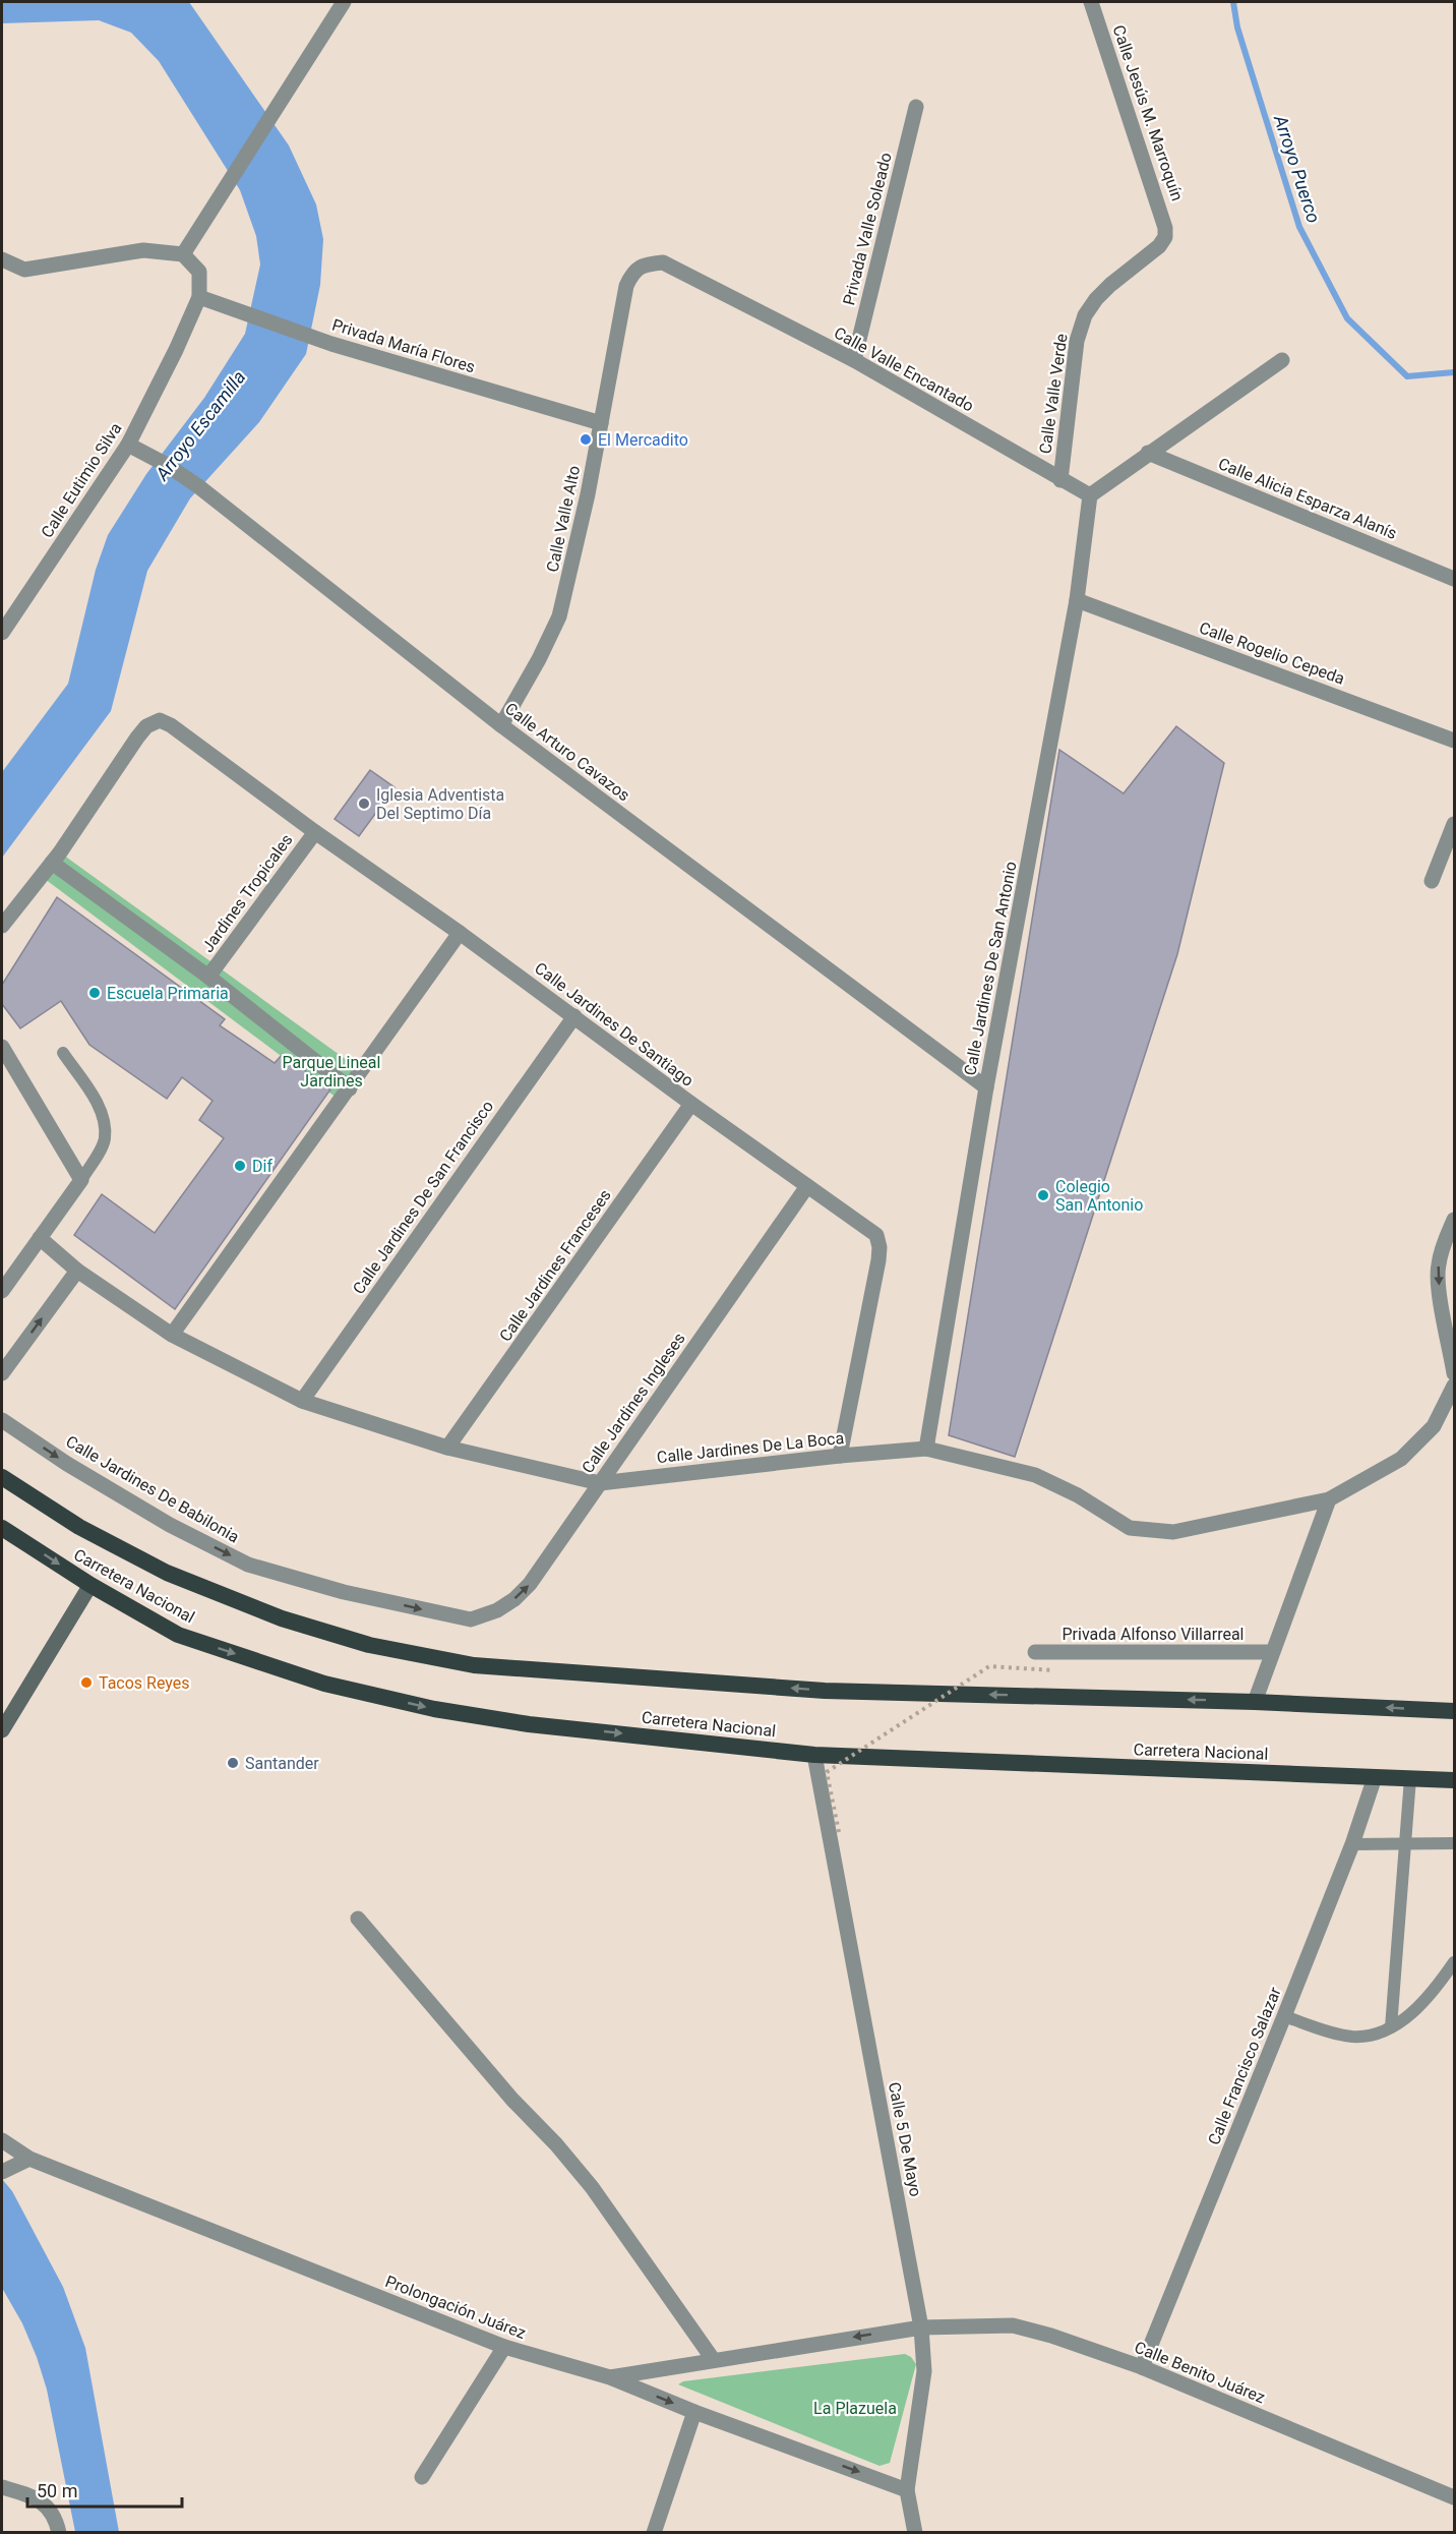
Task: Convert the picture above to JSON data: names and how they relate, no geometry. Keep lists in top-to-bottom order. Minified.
{"streets":{"highway":["Carretera Nacional"],"street":["Calle Jesús M. Marroquín","Privada Valle Soleado","Privada María Flores","Calle Valle Encantado","Calle Valle Verde","Calle Eutimio Silva","Calle Alicia Esparza Alanís","Calle Valle Alto","Calle Rogelio Cepeda","Calle Arturo Cavazos","Jardines Tropicales","Calle Jardines De San Antonio","Calle Jardines De Santiago","Calle Jardines De San Francisco","Calle Jardines Franceses","Calle Jardines Ingleses","Calle Jardines De La Boca","Calle Jardines De Babilonia","Privada Alfonso Villarreal","Calle Francisco Salazar","Calle 5 De Mayo","Prolongación Juárez","Calle Benito Juárez"]},"crossings":[["Calle Jesús M. Marroquín","Calle Valle Verde"],["Privada Valle Soleado","Calle Valle Encantado"],["Privada María Flores","Calle Eutimio Silva"],["Privada María Flores","Calle Valle Alto"],["Calle Valle Encantado","Calle Valle Verde"],["Calle Valle Encantado","Calle Valle Alto"],["Calle Valle Encantado","Calle Jardines De San Antonio"],["Calle Eutimio Silva","Calle Arturo Cavazos"],["Calle Valle Alto","Calle Arturo Cavazos"],["Calle Rogelio Cepeda","Calle Jardines De San Antonio"],["Calle Arturo Cavazos","Calle Jardines De San Antonio"],["Jardines Tropicales","Calle Jardines De Santiago"],["Calle Jardines De San Antonio","Calle Jardines De La Boca"],["Calle Jardines De Santiago","Calle Jardines De San Francisco"],["Calle Jardines De Santiago","Calle Jardines Franceses"],["Calle Jardines De Santiago","Calle Jardines Ingleses"],["Calle Jardines De Santiago","Calle Jardines De La Boca"],["Calle Jardines De San Francisco","Calle Jardines De La Boca"],["Calle Jardines Franceses","Calle Jardines De La Boca"],["Calle Jardines Ingleses","Calle Jardines De La Boca"],["Calle Jardines Ingleses","Calle Jardines De Babilonia"],["Carretera Nacional","Calle Francisco Salazar"],["Carretera Nacional","Calle 5 De Mayo"],["Calle Francisco Salazar","Calle Benito Juárez"],["Calle 5 De Mayo","Prolongación Juárez"],["Calle 5 De Mayo","Calle Benito Juárez"],["Prolongación Juárez","Calle Benito Juárez"]],"one_way":["Calle Jardines De Babilonia"],"water":["Arroyo Puerco","Arroyo Escamilla"],"parks":["Parque Lineal Jardines","La Plazuela"],"places":["El Mercadito","Iglesia Adventista Del Septimo Día","Escuela Primaria","Dif","Colegio San Antonio","Tacos Reyes","Santander"],"scale_bar":"50 m"}
